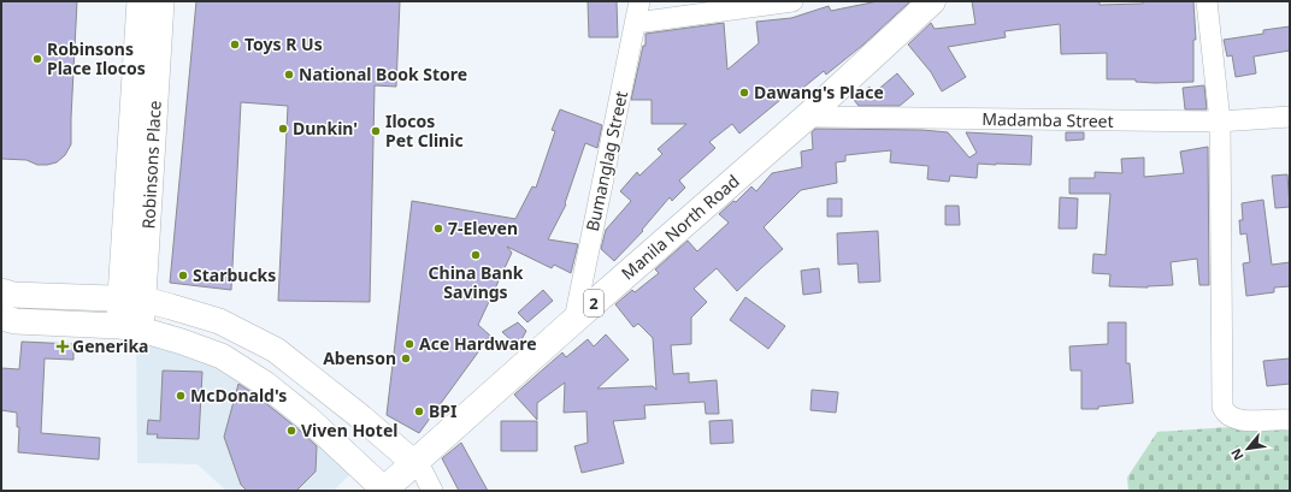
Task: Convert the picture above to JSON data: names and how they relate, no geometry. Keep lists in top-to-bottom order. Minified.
{"streets":{"highway":["Manila North Road","2"],"street":["Madamba Street","Bumanglag Street","Robinsons Place"]},"crossings":[["Madamba Street","Manila North Road"],["Bumanglag Street","Manila North Road"]],"places":{"other":["Toys R Us","Robinsons Place Ilocos","National Book Store","Dawang's Place","Dunkin'","Ilocos Pet Clinic","7-Eleven","China Bank Savings","Starbucks","Ace Hardware","Abenson","McDonald's","BPI","Viven Hotel"],"health":["Generika"]},"north":"bottom left"}
